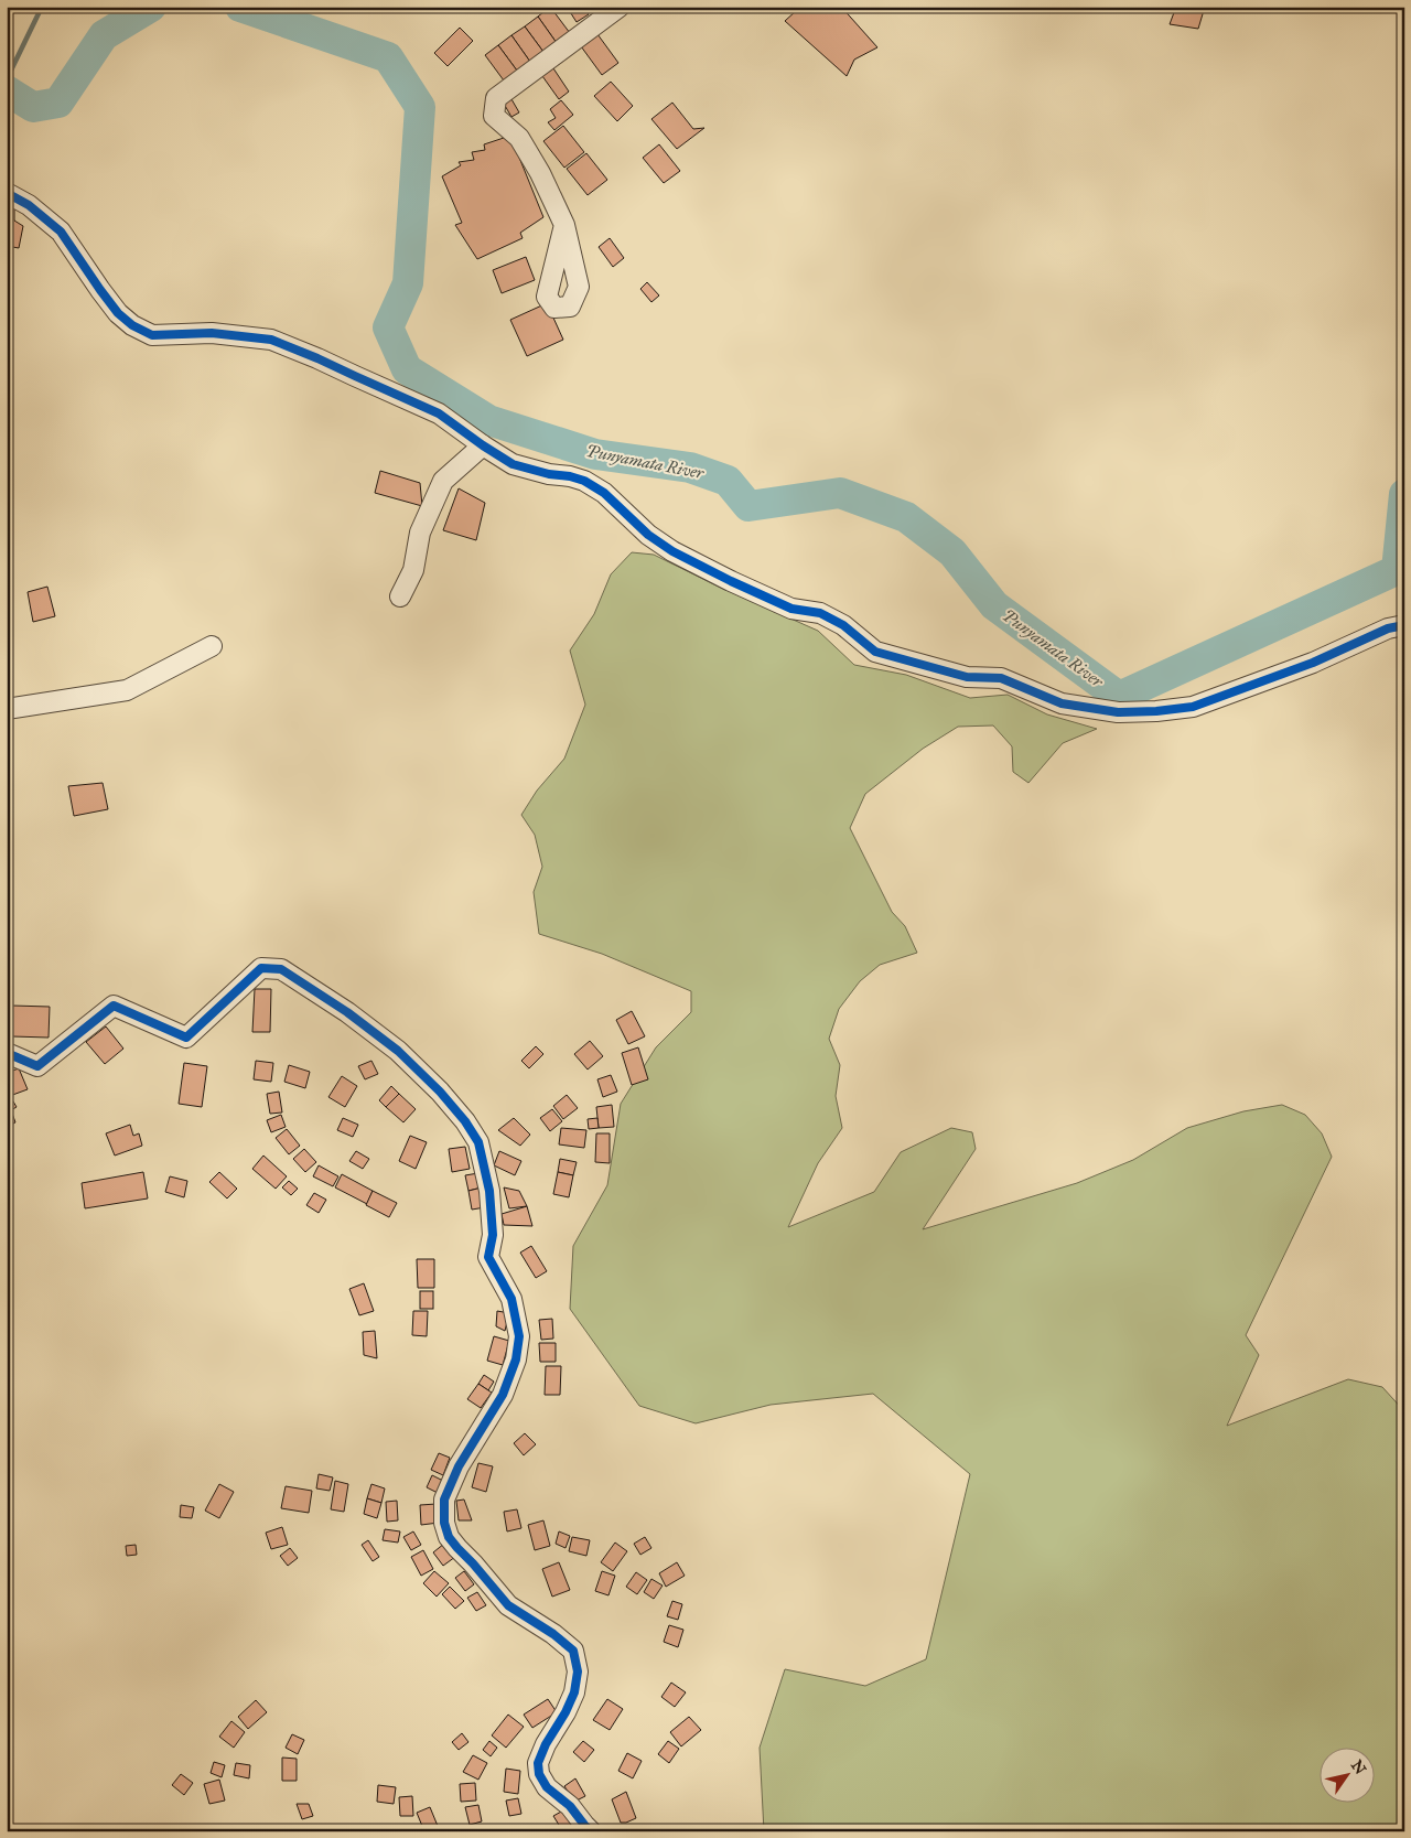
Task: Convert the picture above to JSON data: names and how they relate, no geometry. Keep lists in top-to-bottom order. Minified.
{"water":["Punyamata River"],"north":"top right"}
